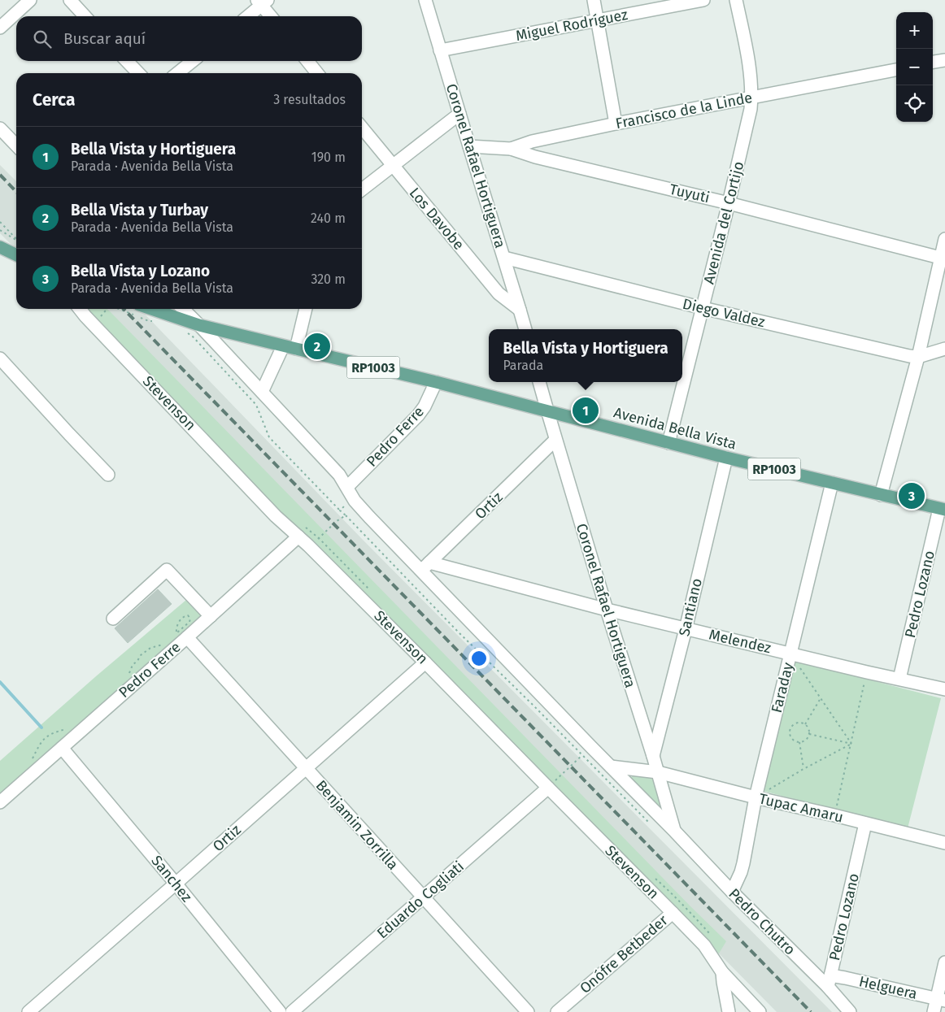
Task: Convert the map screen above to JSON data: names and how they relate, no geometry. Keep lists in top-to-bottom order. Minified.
{"streets":{"main road":["RP1003","Avenida Bella Vista"],"street":["Miguel Rodríguez","Francisco de la Linde","Coronel Rafael Hortiguera","Tuyuti","Los Davobe","Avenida del Cortijo","Diego Valdez","Stevenson","Pedro Ferre","Ortiz","Pedro Lozano","Santiano","Melendez","Faraday","Tupac Amaru","Benjamin Zorrilla","Sanchez","Eduardo Cogliati","Pedro Chutro","Onófre Betbeder","Helguera"]},"crossings":[["Miguel Rodríguez","Coronel Rafael Hortiguera"],["Francisco de la Linde","Coronel Rafael Hortiguera"],["Francisco de la Linde","Tuyuti"],["Francisco de la Linde","Avenida del Cortijo"],["Coronel Rafael Hortiguera","Los Davobe"],["Coronel Rafael Hortiguera","Diego Valdez"],["Coronel Rafael Hortiguera","Avenida Bella Vista"],["Coronel Rafael Hortiguera","Ortiz"],["Coronel Rafael Hortiguera","Santiano"],["Coronel Rafael Hortiguera","Melendez"],["Coronel Rafael Hortiguera","Tupac Amaru"],["Coronel Rafael Hortiguera","Pedro Chutro"],["Tuyuti","Avenida del Cortijo"],["Avenida del Cortijo","Diego Valdez"],["Avenida del Cortijo","Avenida Bella Vista"],["Stevenson","Pedro Ferre"],["Stevenson","Ortiz"],["Stevenson","Eduardo Cogliati"],["Stevenson","Onófre Betbeder"],["Avenida Bella Vista","Pedro Ferre"],["Avenida Bella Vista","Pedro Lozano"],["Avenida Bella Vista","Santiano"],["Avenida Bella Vista","Faraday"],["Pedro Ferre","Benjamin Zorrilla"],["Pedro Ferre","Sanchez"],["Ortiz","Melendez"],["Ortiz","Benjamin Zorrilla"],["Ortiz","Sanchez"],["Pedro Lozano","Melendez"],["Pedro Lozano","Tupac Amaru"],["Pedro Lozano","Pedro Chutro"],["Pedro Lozano","Helguera"],["Santiano","Melendez"],["Melendez","Faraday"],["Faraday","Tupac Amaru"],["Faraday","Pedro Chutro"],["Benjamin Zorrilla","Eduardo Cogliati"],["Pedro Chutro","Helguera"]],"page":{"map_buttons":["+","−"],"search":"Buscar aquí","heading":["Cerca","3 resultados"],"list":[{"mark":"1","name":"Bella Vista y Hortiguera","note":"Parada · Avenida Bella Vista","value":"190 m"},{"mark":"2","name":"Bella Vista y Turbay","note":"Parada · Avenida Bella Vista","value":"240 m"},{"mark":"3","name":"Bella Vista y Lozano","note":"Parada · Avenida Bella Vista","value":"320 m"}],"popup":["Bella Vista y Hortiguera","Parada"],"pins":["2","1","3"]}}
